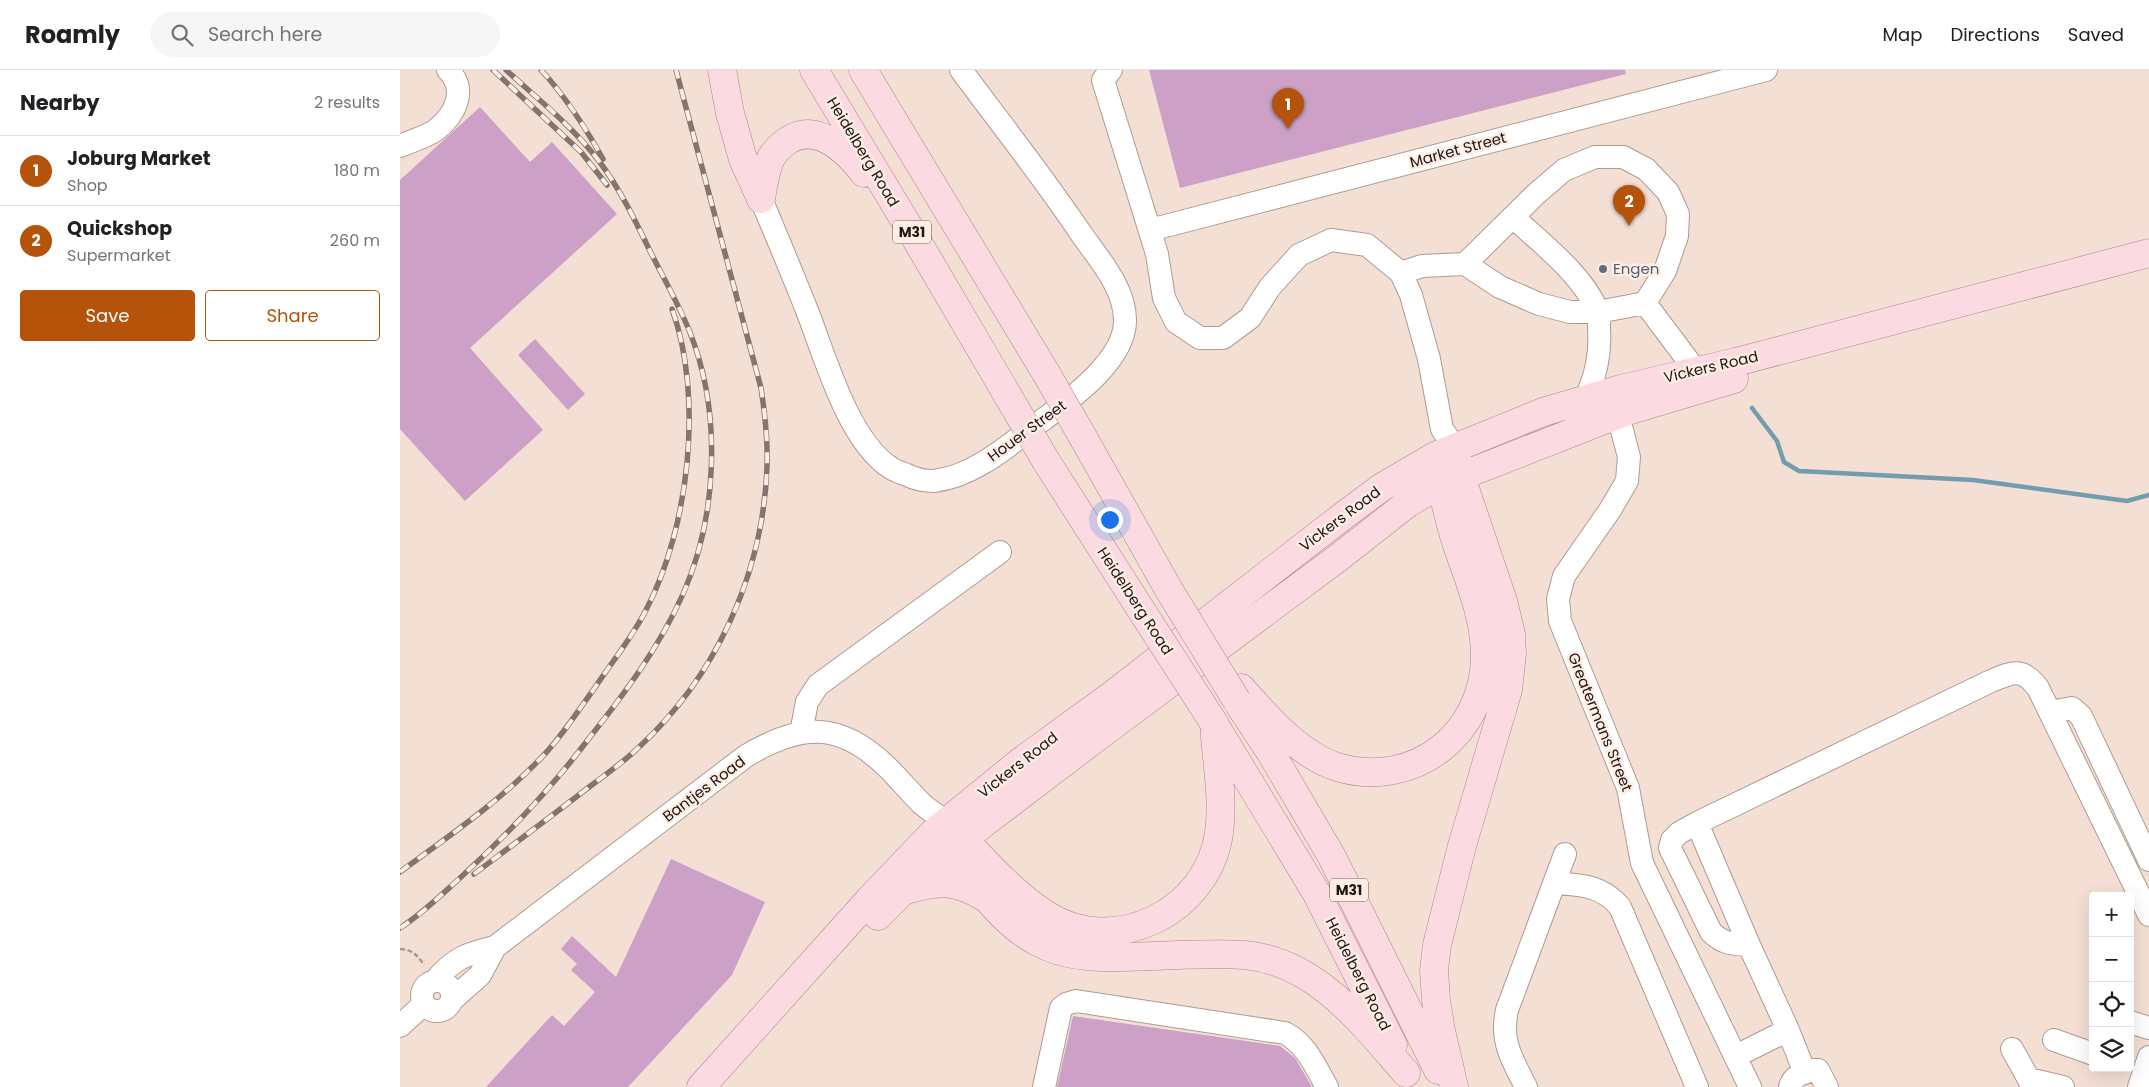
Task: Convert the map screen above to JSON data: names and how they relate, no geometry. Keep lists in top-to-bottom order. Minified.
{"streets":{"main road":["Heidelberg Road","M31","Vickers Road"],"street":["Market Street","Houer Street","Greatermans Street","Bantjes Road"]},"crossings":[["Vickers Road","Greatermans Street"],["Vickers Road","Bantjes Road"]],"places":["Engen"],"page":{"header":"Roamly","search":"Search here","nav":["Map","Directions","Saved"],"heading":["Nearby","2 results"],"pins":["1","2"],"list":[{"mark":"1","name":"Joburg Market","note":"Shop","value":"180 m"},{"mark":"2","name":"Quickshop","note":"Supermarket","value":"260 m"}],"buttons":["Save","Share"],"map_buttons":["+","−"]}}
